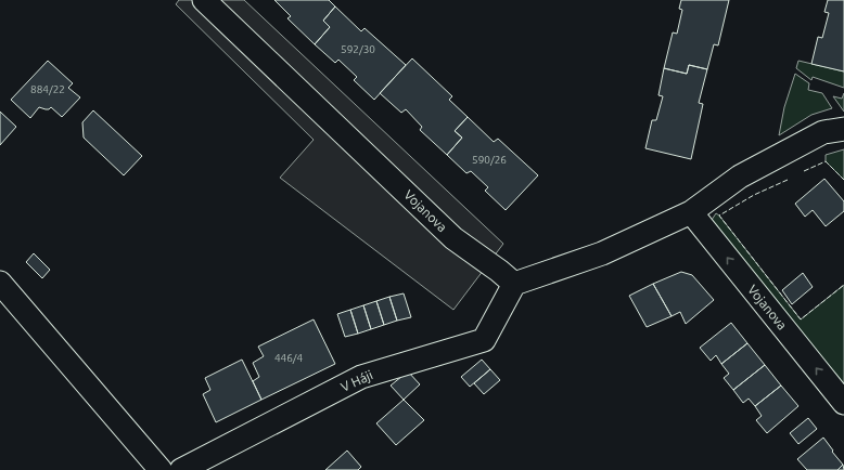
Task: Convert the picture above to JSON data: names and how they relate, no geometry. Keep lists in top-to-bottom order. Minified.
{"streets":{"street":["Vojanova","V Háji"]},"crossings":[["Vojanova","V Háji"]],"one_way":["Vojanova"],"house_numbers":["592/30","884/22","590/26","446/4"]}
